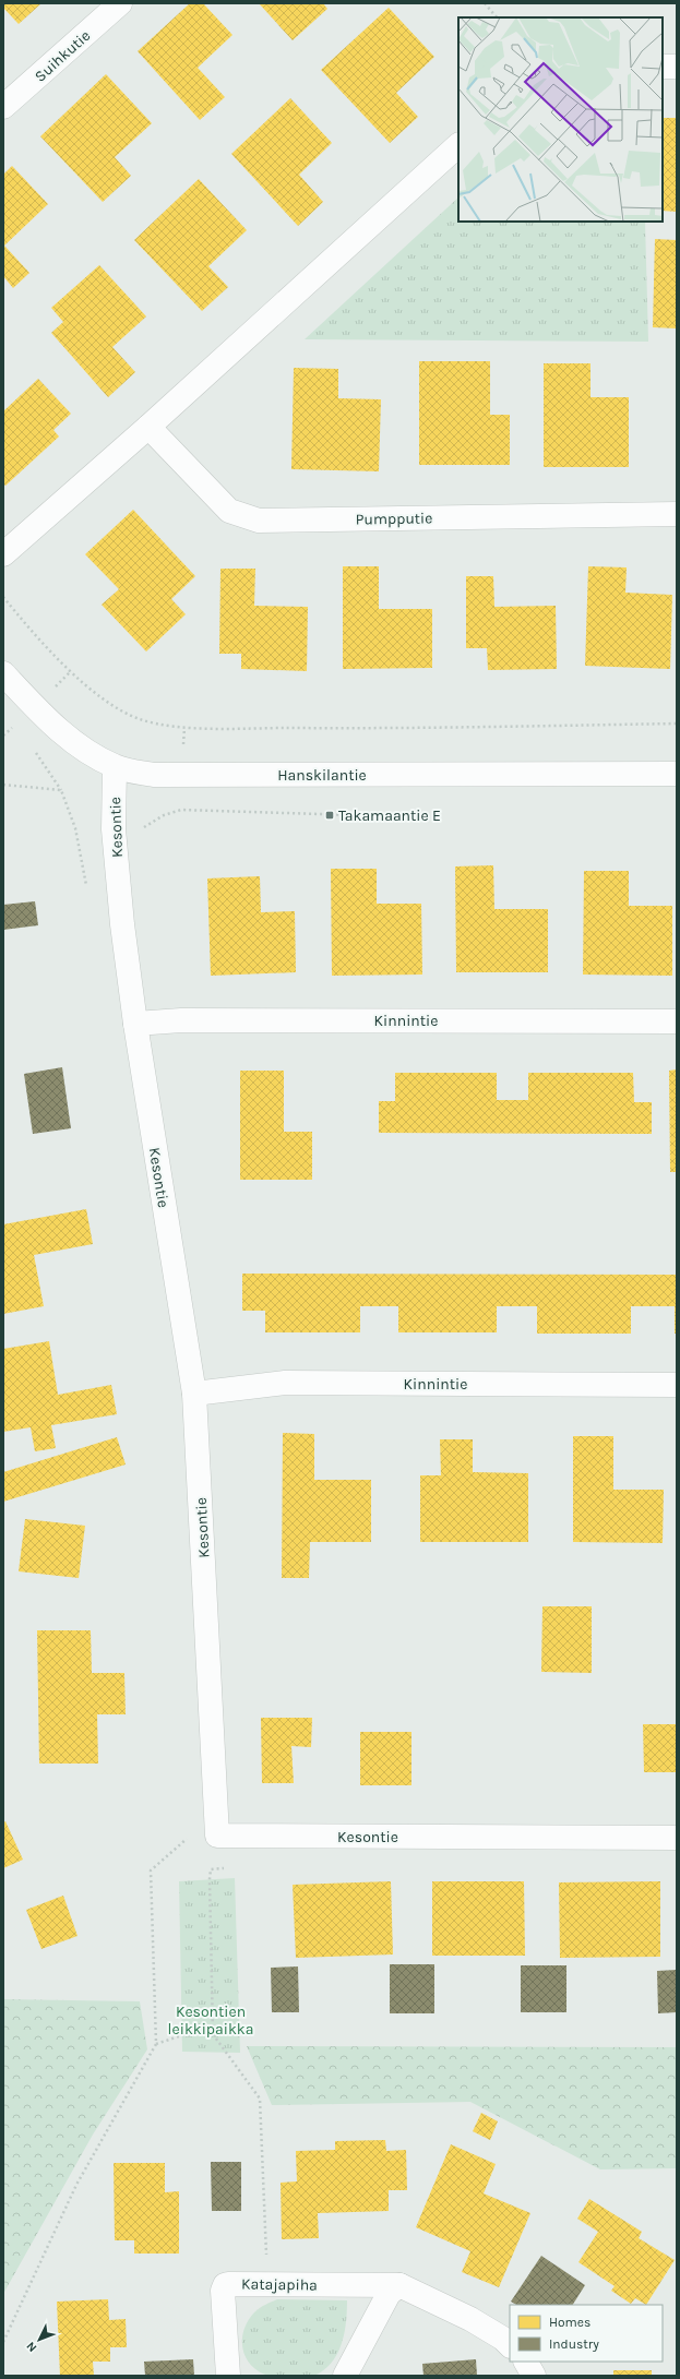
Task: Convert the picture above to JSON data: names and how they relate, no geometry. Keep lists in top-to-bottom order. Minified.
{"streets":{"street":["Suihkutie","Pumpputie","Hanskilantie","Kesontie","Kinnintie","Katajapiha"]},"crossings":[["Hanskilantie","Kesontie"],["Kesontie","Kinnintie"]],"parks":["Kesontien leikkipaikka"],"places":{"transit":["Takamaantie E"]},"legend":["Homes","Industry"],"north":"bottom left"}
